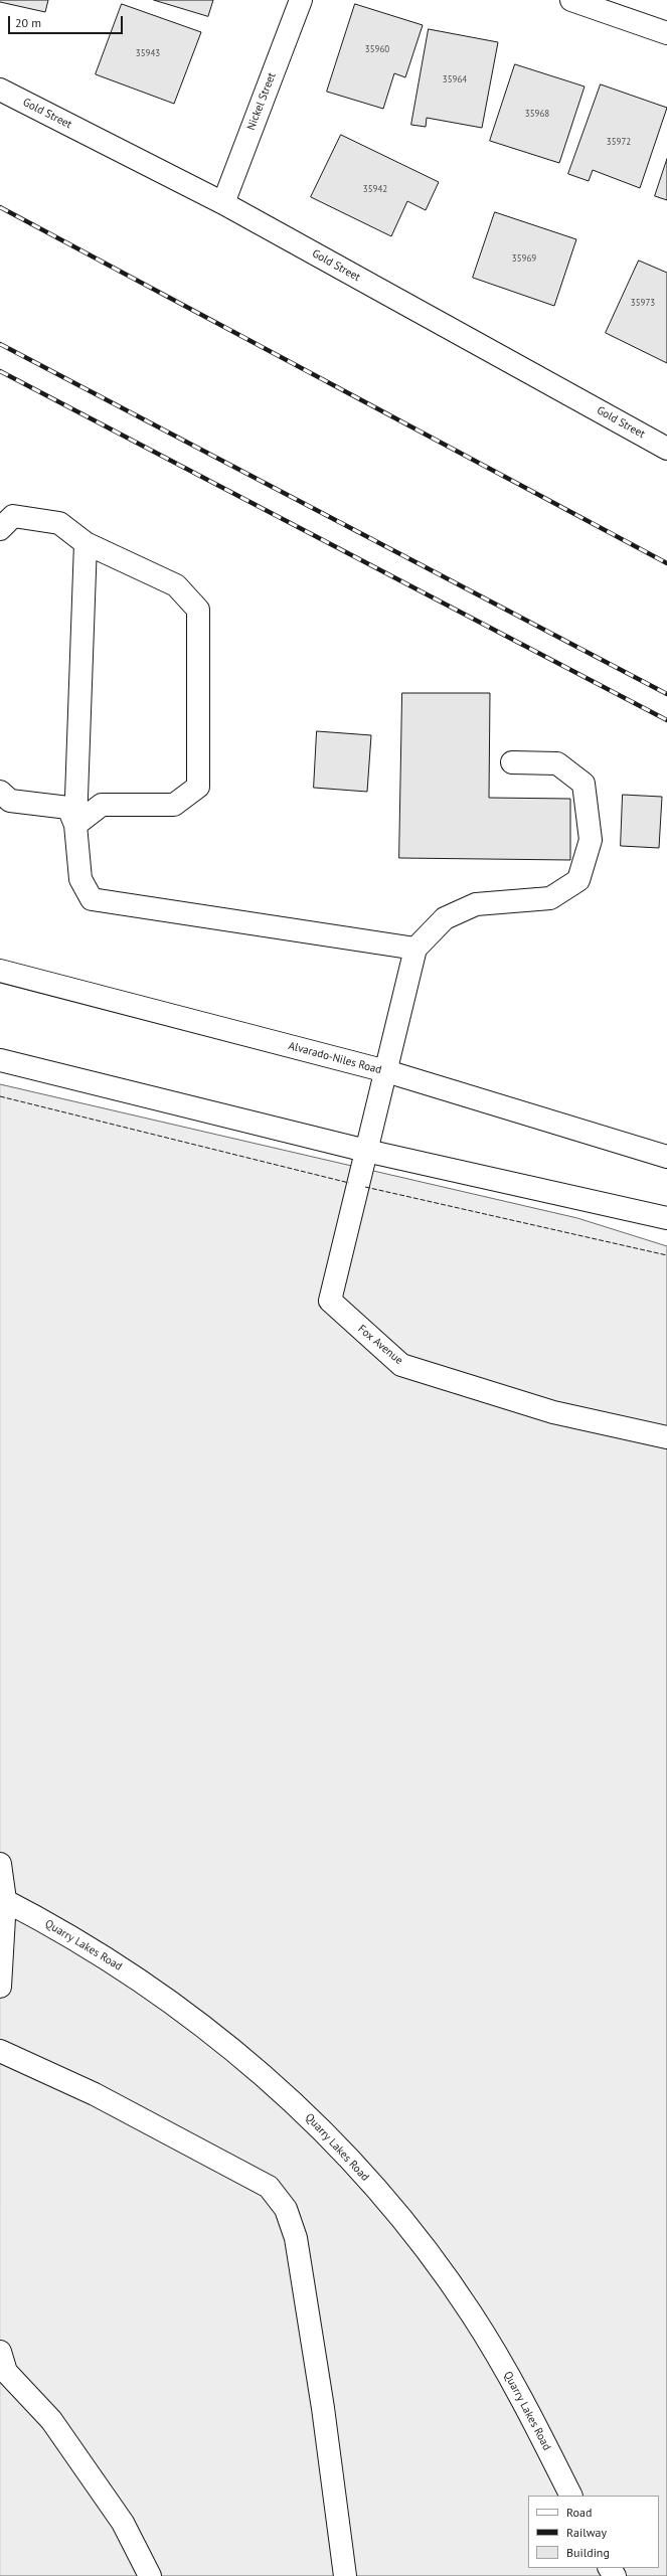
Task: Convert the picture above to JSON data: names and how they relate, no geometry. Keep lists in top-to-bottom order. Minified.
{"streets":{"street":["Nickel Street","Gold Street","Alvarado-Niles Road","Fox Avenue","Quarry Lakes Road"]},"crossings":[["Nickel Street","Gold Street"],["Alvarado-Niles Road","Fox Avenue"]],"house_numbers":["35960","35943","35964","35968","35972","35942","35969","35973"],"legend":["Road","Railway","Building"],"scale_bar":"20 m"}
